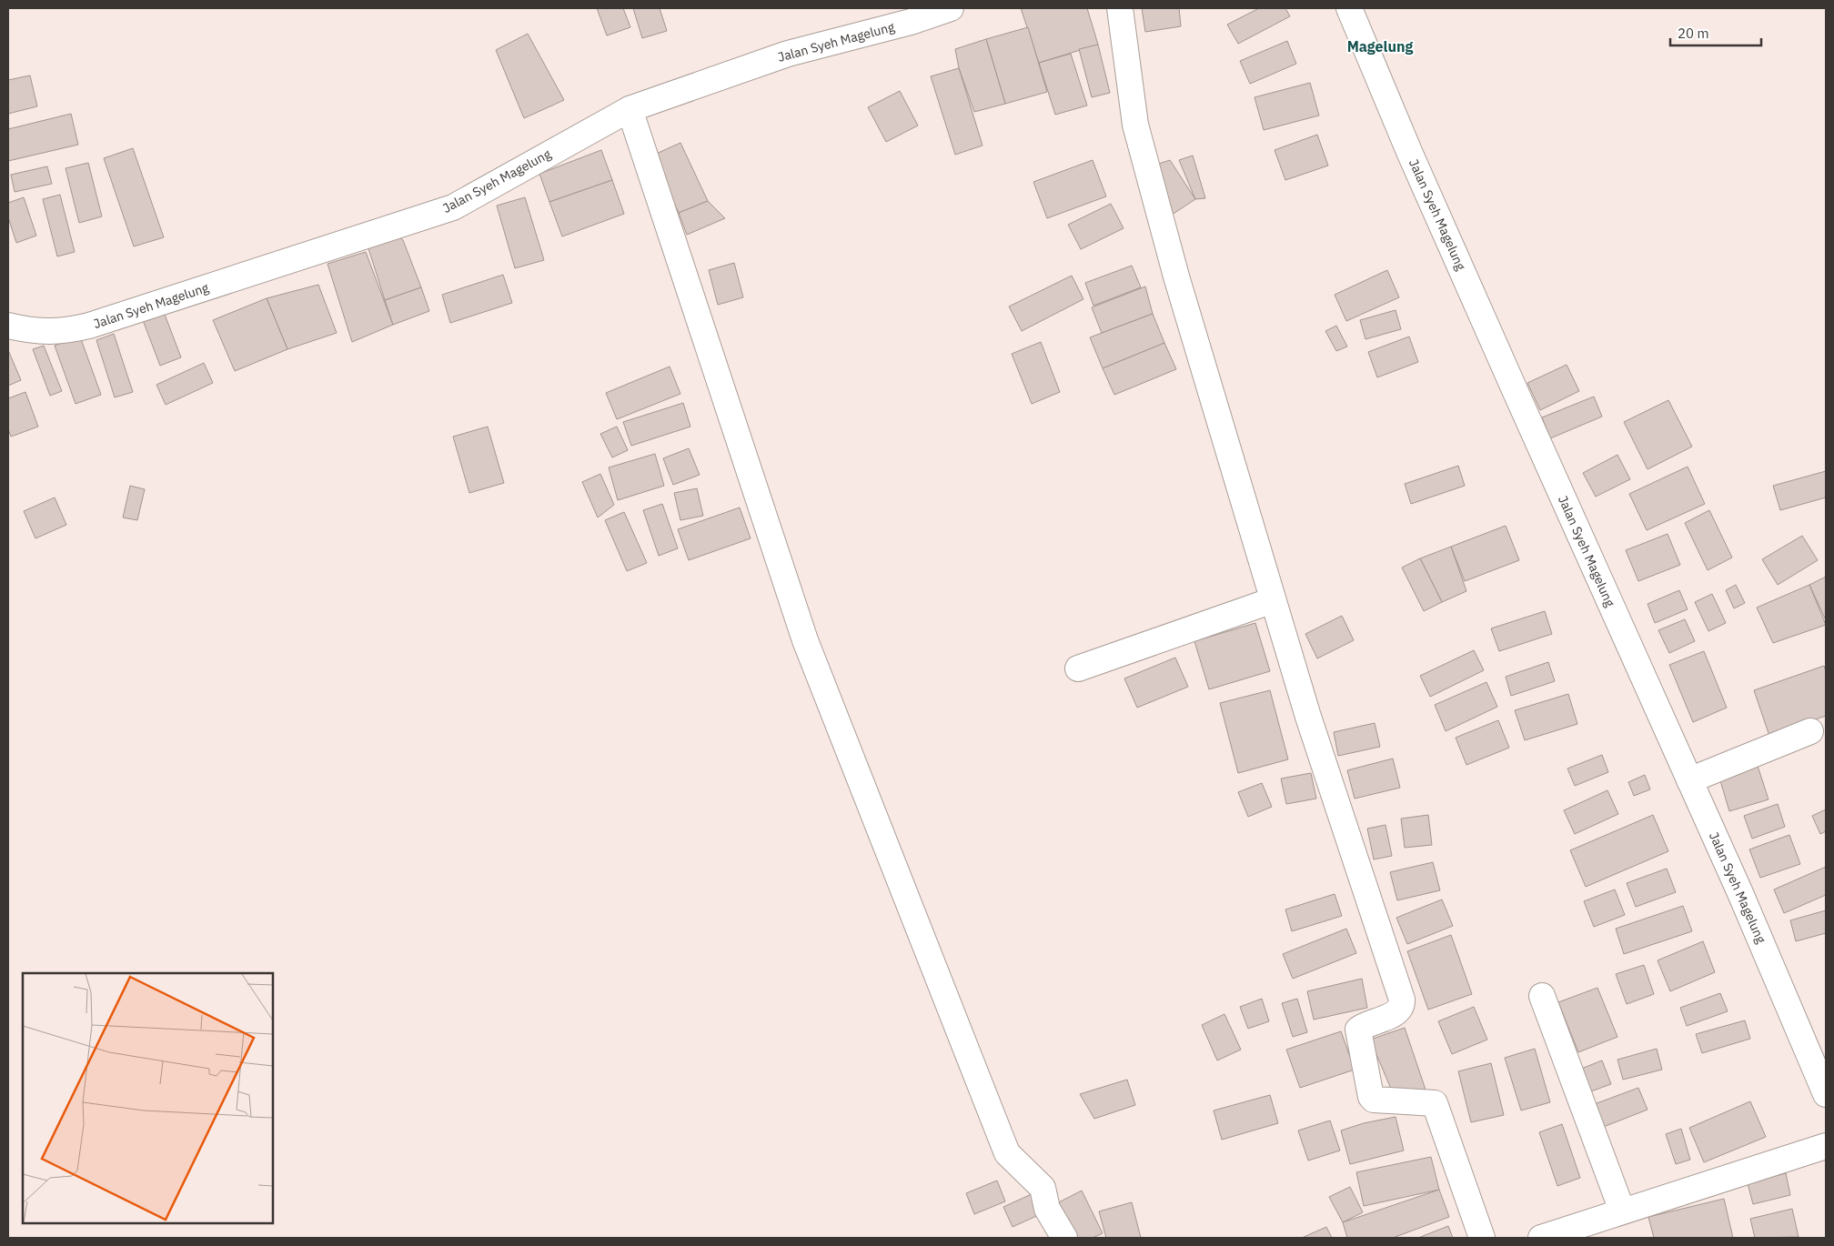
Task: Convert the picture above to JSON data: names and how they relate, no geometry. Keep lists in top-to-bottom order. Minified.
{"streets":{"street":["Jalan Syeh Magelung"]},"districts":["Magelung"],"scale_bar":"20 m"}
